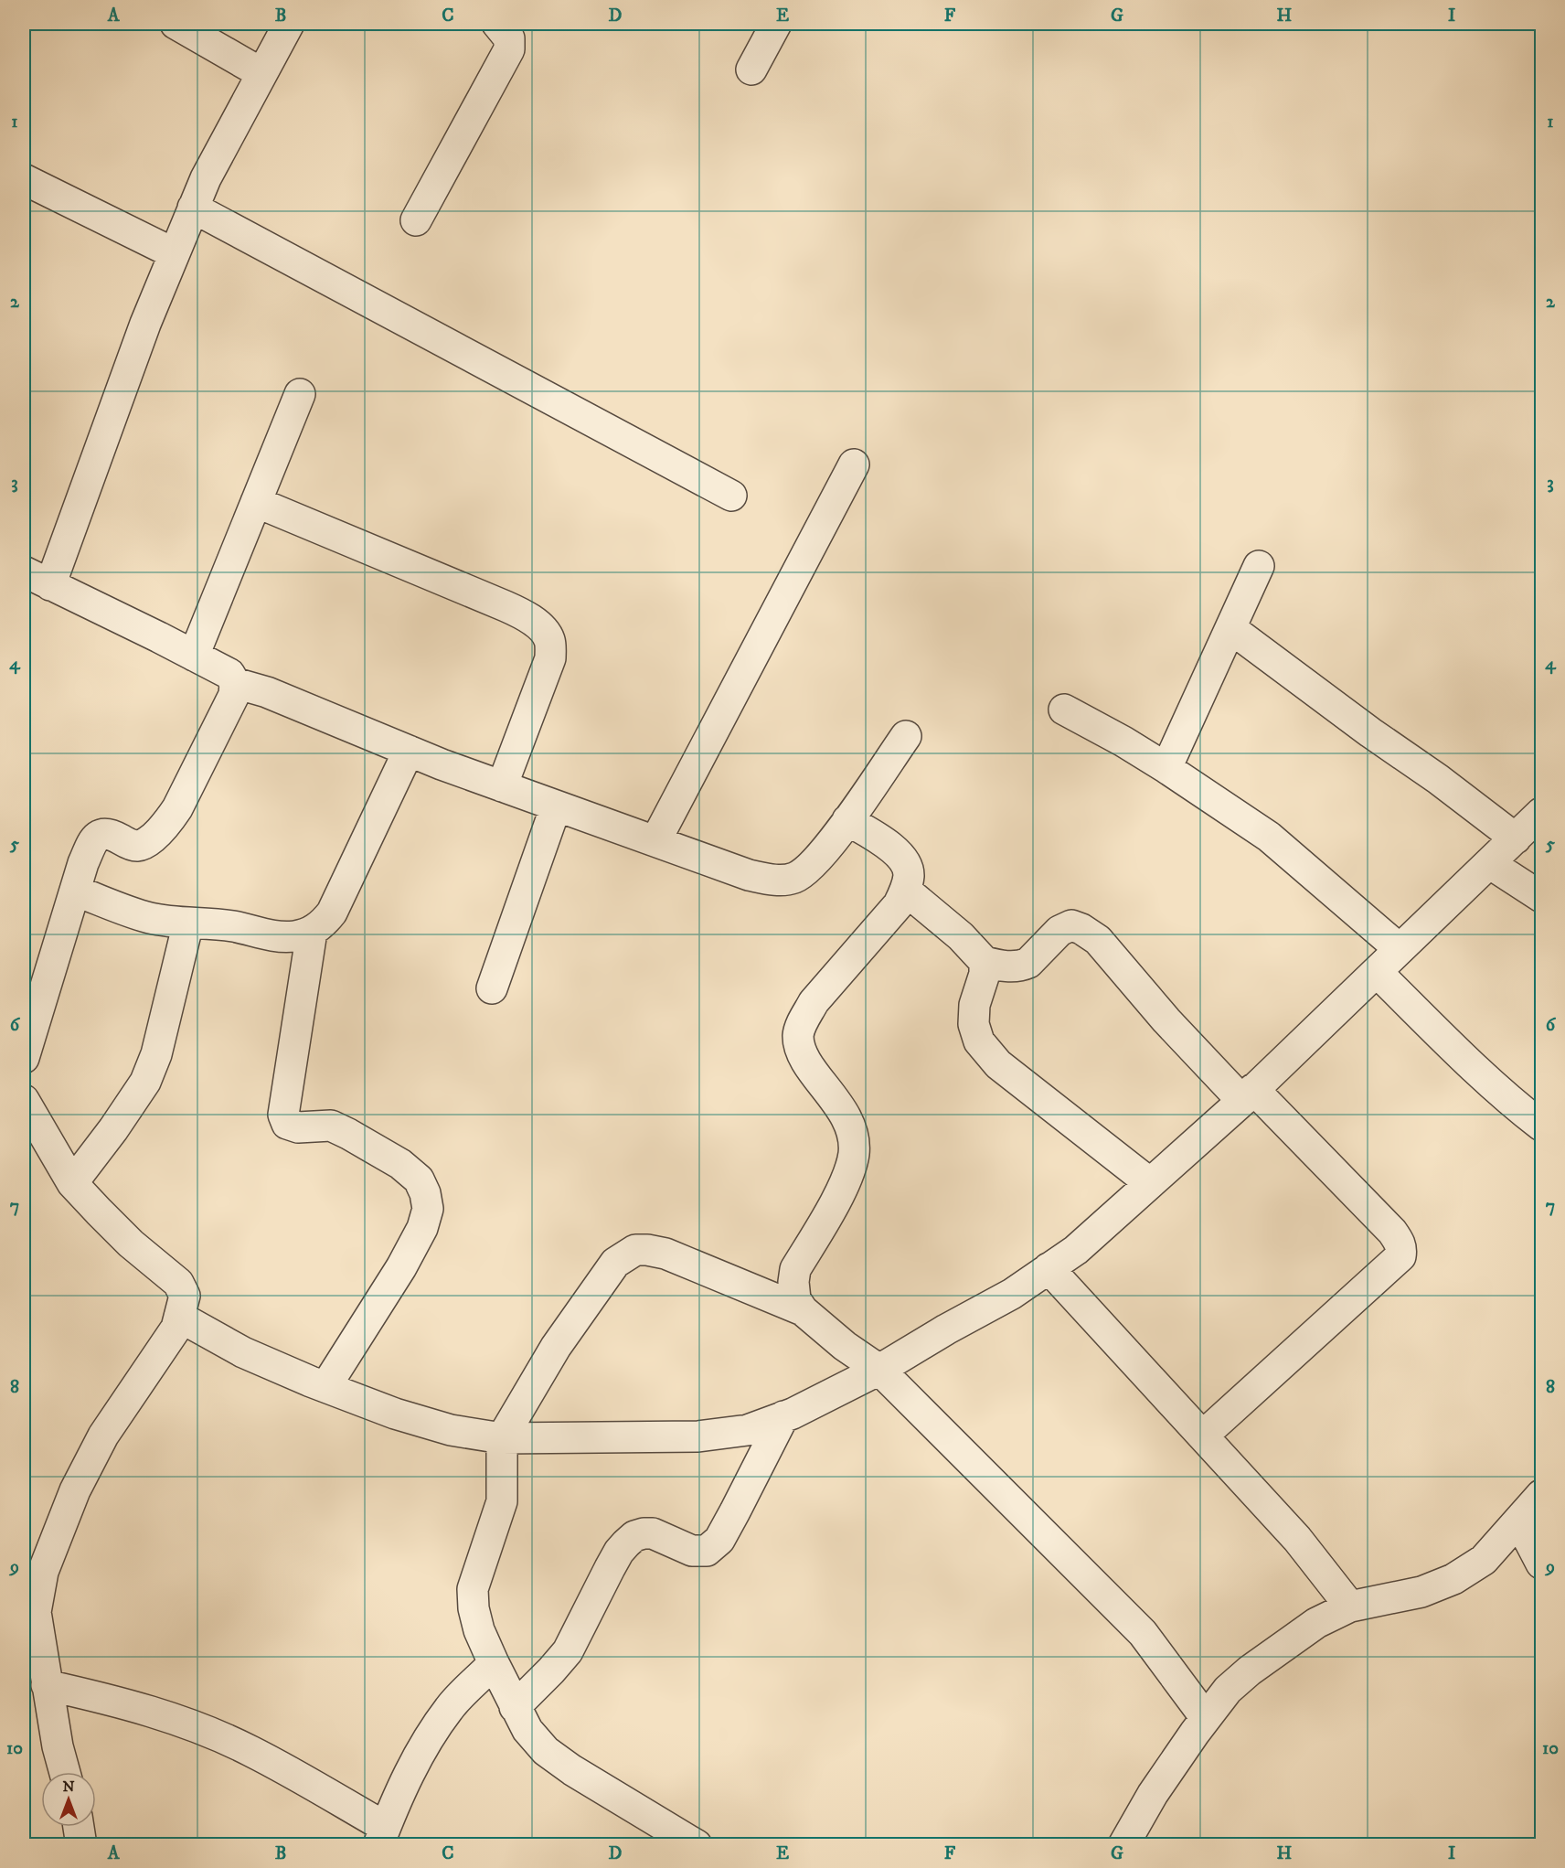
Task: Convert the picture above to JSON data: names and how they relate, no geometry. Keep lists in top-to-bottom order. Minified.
{"north":"top","grid":{"columns":["A","B","C","D","E","F","G","H","I"],"rows":["1","2","3","4","5","6","7","8","9","10"]}}
